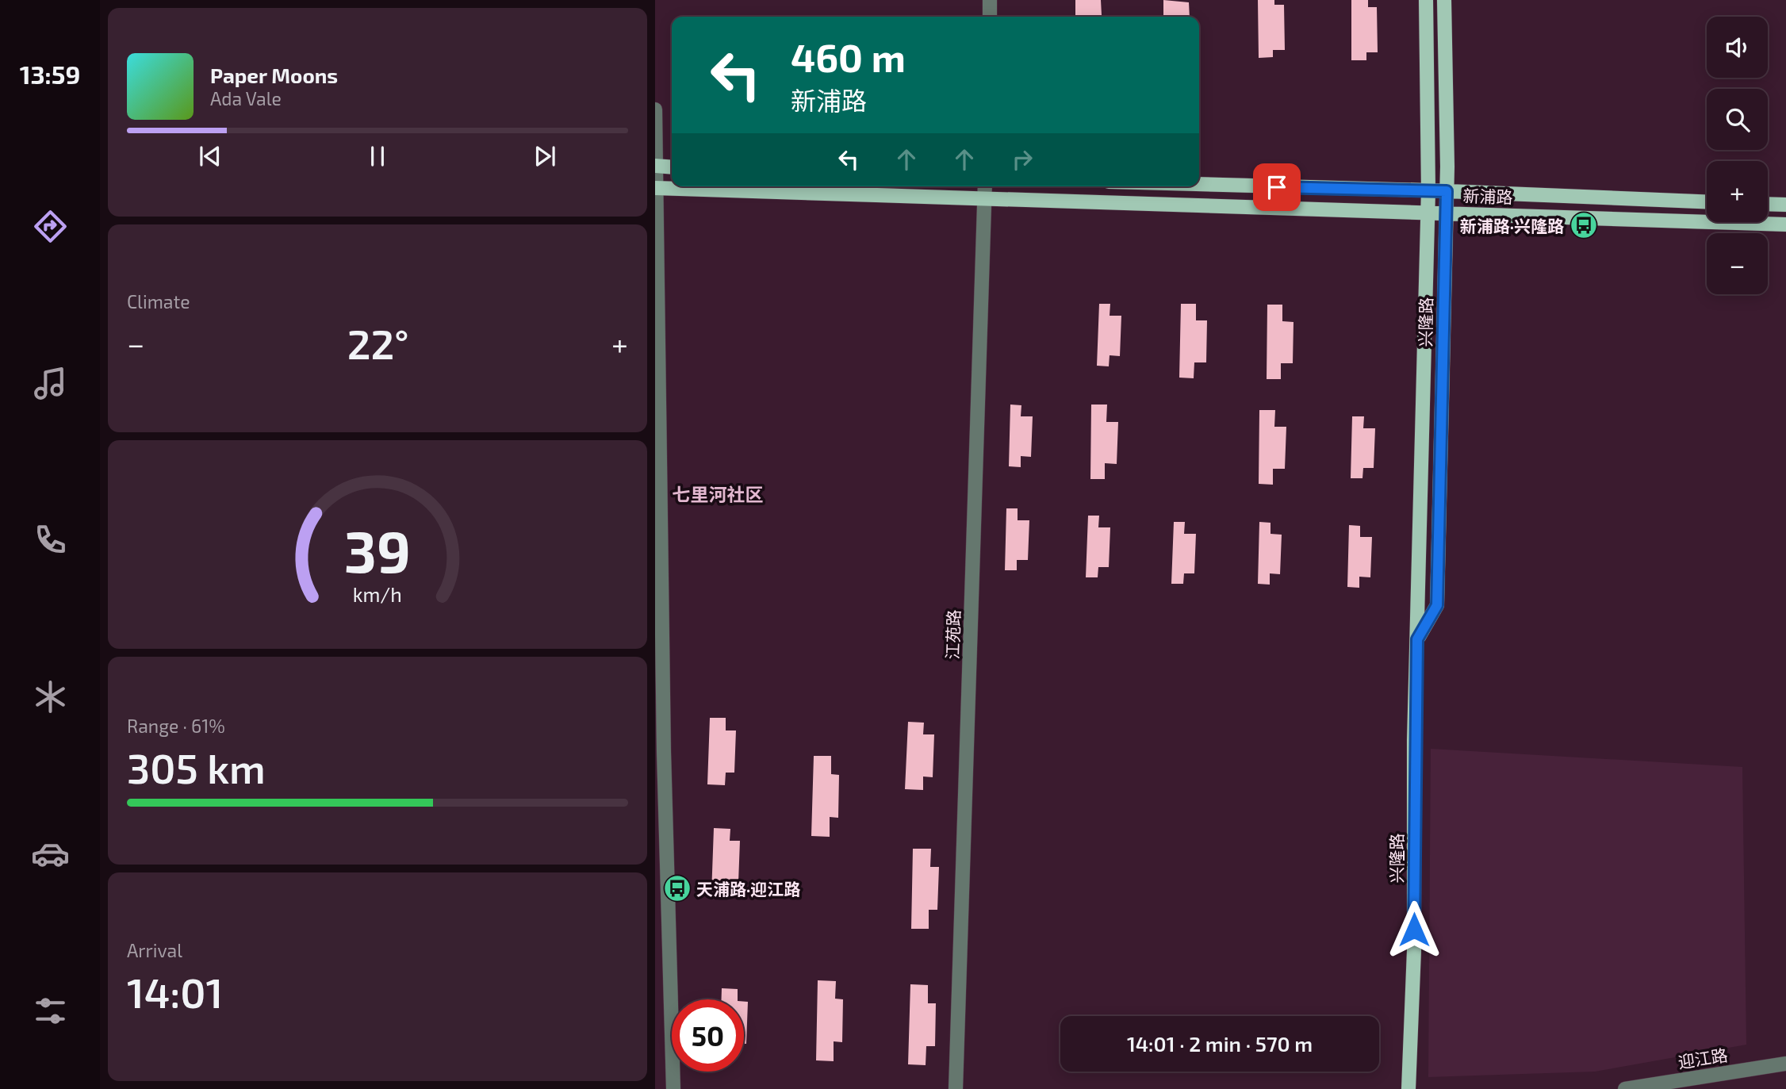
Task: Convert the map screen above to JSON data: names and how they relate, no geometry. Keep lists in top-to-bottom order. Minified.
{"streets":{"main road":["新浦路","兴隆路"],"street":["江苑路","迎江路"]},"crossings":[["新浦路","兴隆路"],["新浦路","江苑路"]],"districts":["七里河社区"],"places":{"bus stop":["新浦路·兴隆路","天浦路·迎江路"]},"page":{"tabs":"13:59","map_buttons":["+","−"],"turn":["460 m","新浦路"],"song":["Paper Moons","Ada Vale"],"tile":["Climate",["Range · 61%","305 km"],["Arrival","14:01"]],"heat":["−","22°","+"],"limit":"50","trip":"14:01 · 2 min · 570 m","gauge":["39","km/h"]}}
